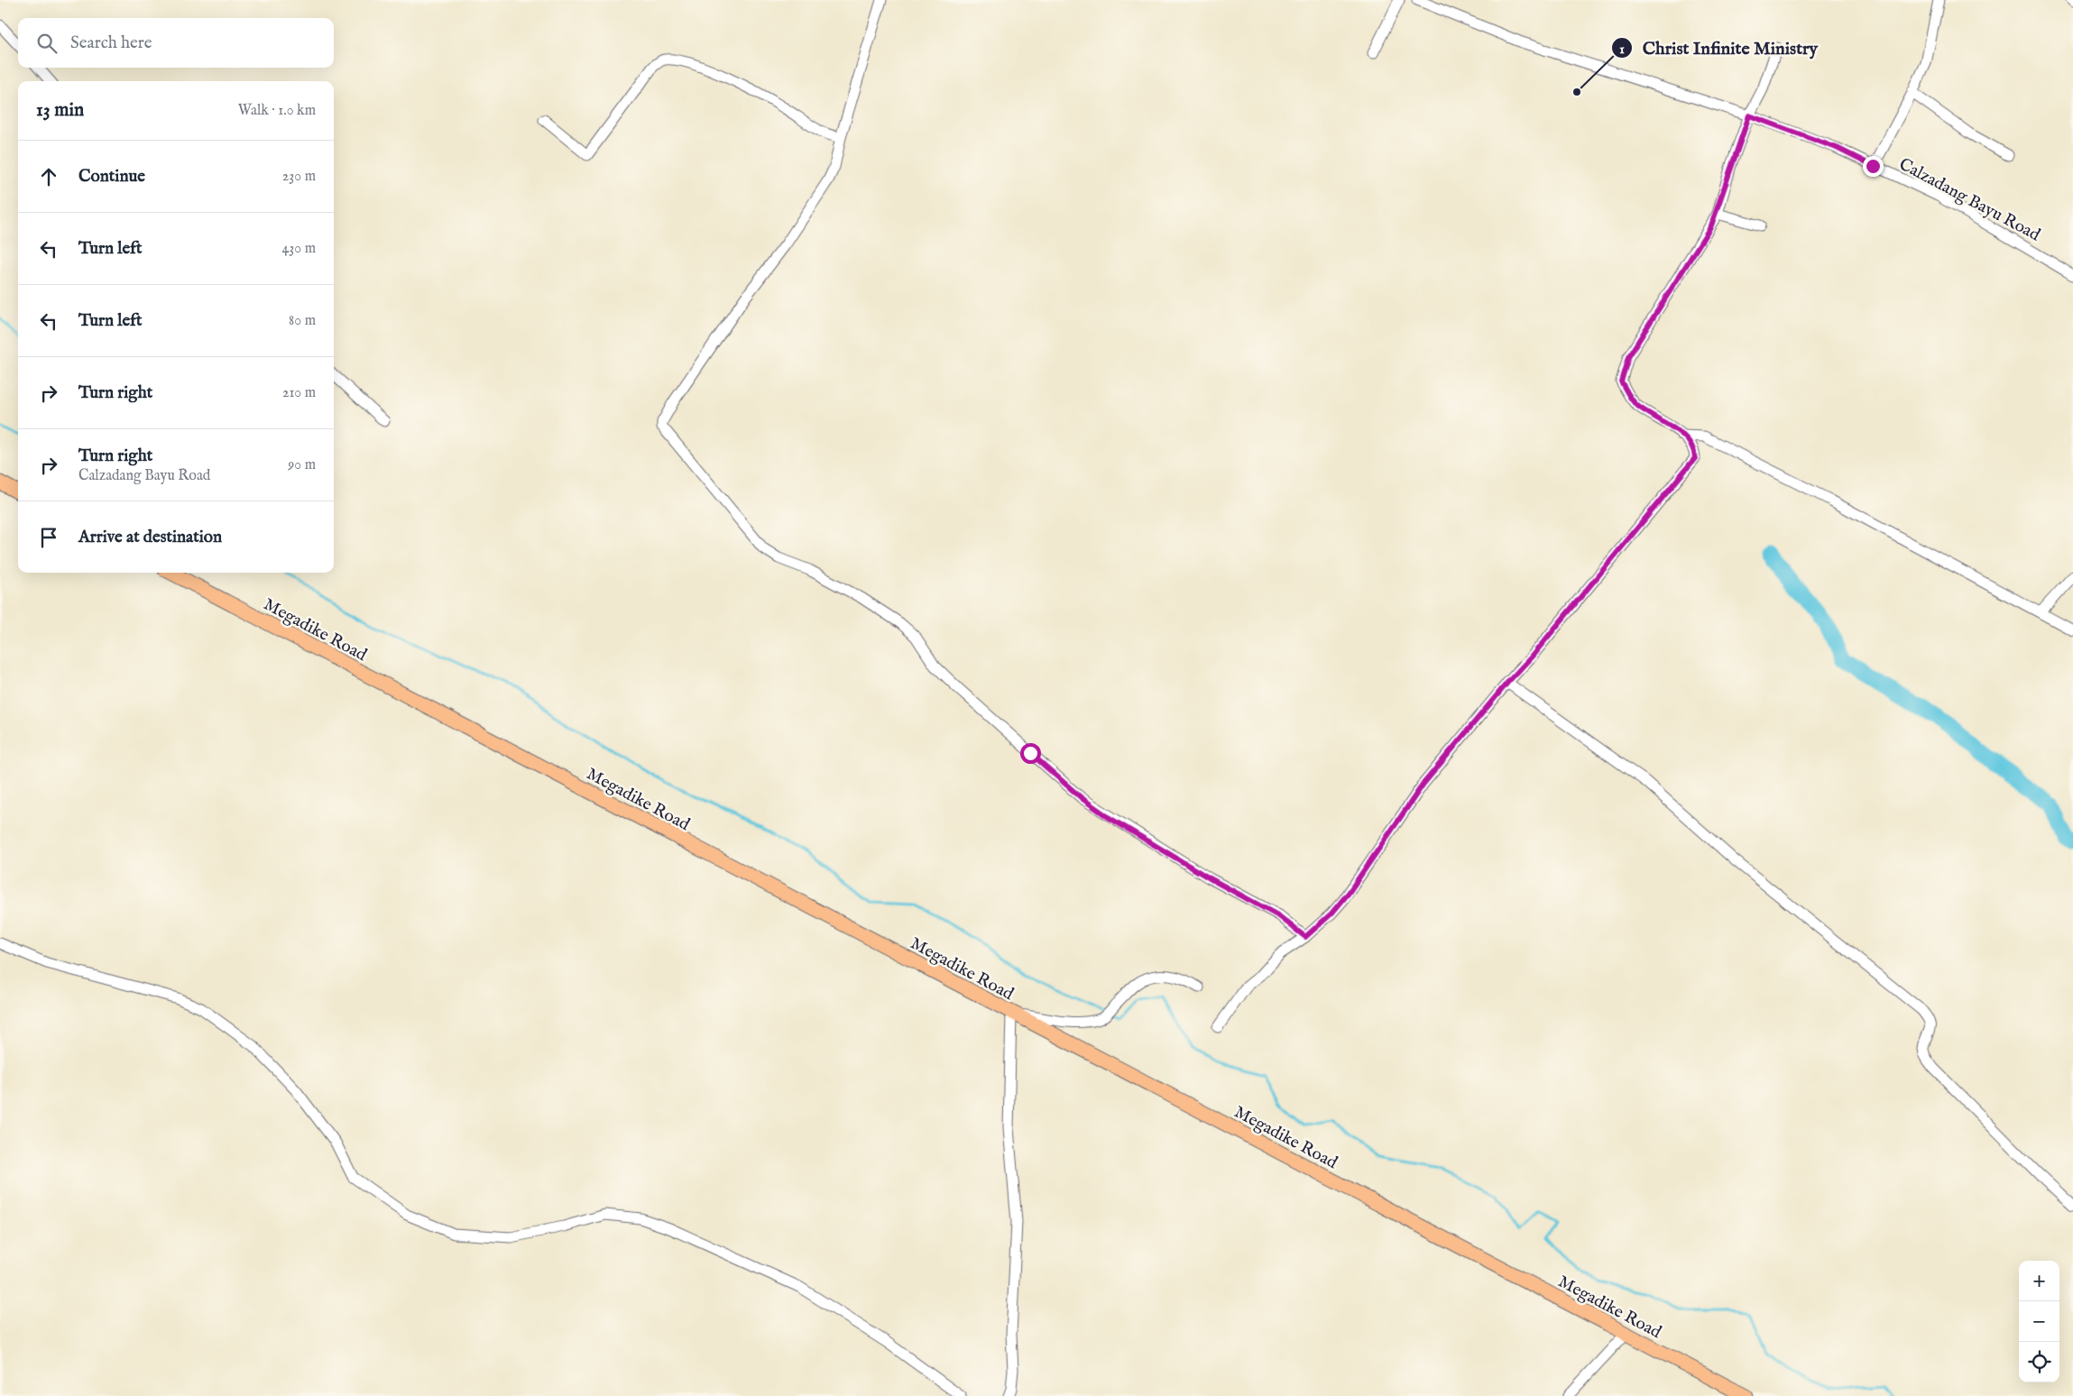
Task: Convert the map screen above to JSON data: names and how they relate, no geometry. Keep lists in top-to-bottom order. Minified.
{"streets":{"main road":["Megadike Road"],"street":["Calzadang Bayu Road"]},"places":["Christ Infinite Ministry"],"page":{"search":"Search here","heading":["13 min","Walk · 1.0 km"],"list":[["Continue","230 m"],["Turn left","430 m"],["Turn left","80 m"],["Turn right","210 m"],["Turn right","Calzadang Bayu Road","90 m"],"Arrive at destination"],"map_buttons":["+","−"]}}
